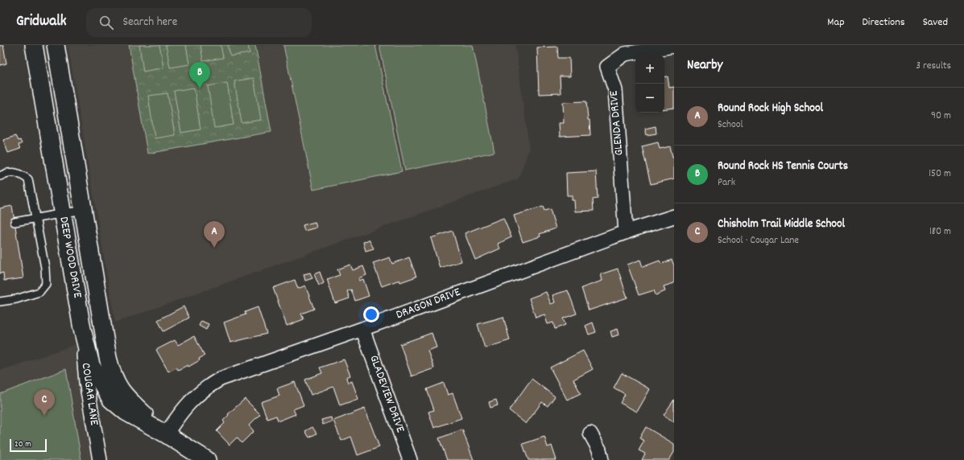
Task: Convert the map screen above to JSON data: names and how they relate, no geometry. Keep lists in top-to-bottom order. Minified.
{"streets":{"street":["GLENDA DRIVE","DEEP WOOD DRIVE","DRAGON DRIVE","COUGAR LANE","GLADEVIEW DRIVE"]},"crossings":[["GLENDA DRIVE","DRAGON DRIVE"],["DEEP WOOD DRIVE","DRAGON DRIVE"],["DEEP WOOD DRIVE","COUGAR LANE"],["DRAGON DRIVE","GLADEVIEW DRIVE"]],"scale_bar":"20 m","page":{"header":"Gridwalk","search":"Search here","nav":["Map","Directions","Saved"],"heading":["Nearby","3 results"],"map_buttons":["+","−"],"pins":["B","A","C"],"list":[{"mark":"A","name":"Round Rock High School","note":"School","value":"90 m"},{"mark":"B","name":"Round Rock HS Tennis Courts","note":"Park","value":"150 m"},{"mark":"C","name":"Chisholm Trail Middle School","note":"School · Cougar Lane","value":"180 m"}],"scale":"20 m"}}
